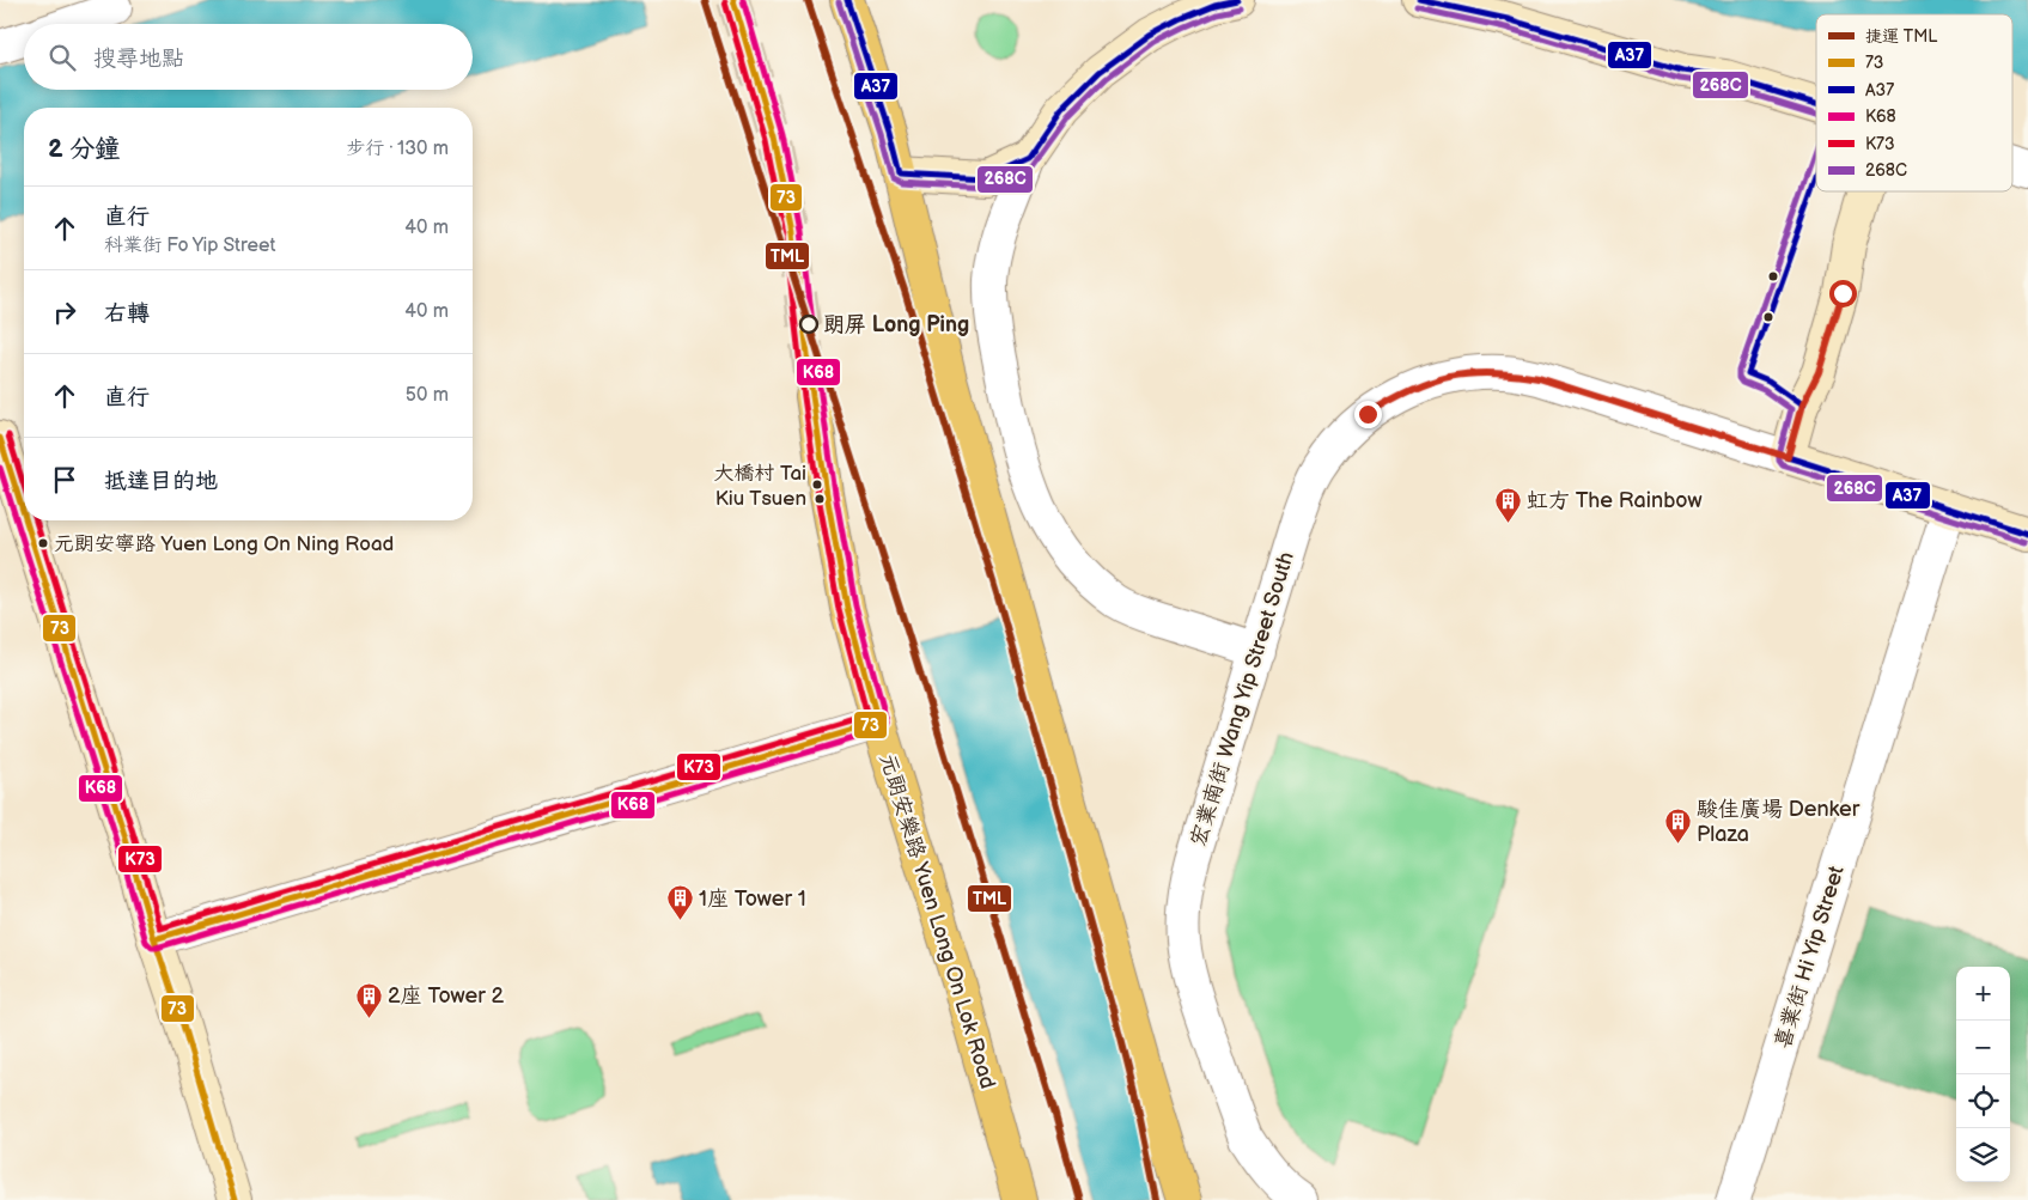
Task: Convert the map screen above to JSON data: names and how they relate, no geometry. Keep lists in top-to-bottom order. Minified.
{"streets":{"main road":["元朗安樂路 Yuen Long On Lok Road"],"street":["宏業南街 Wang Yip Street South","喜業街 Hi Yip Street"]},"places":{"other":["朗屏 Long Ping","大橋村 Tai Kiu Tsuen","元朗安寧路 Yuen Long On Ning Road"],"building":["虹方 The Rainbow","駿佳廣場 Denker Plaza","1座 Tower 1","2座 Tower 2"]},"lines":["metro line TML","transit line 73","transit line A37","transit line K68","transit line K73","transit line 268C"],"legend":["捷運 TML","73","A37","K68","K73","268C"],"page":{"search":"搜尋地點","heading":["2 分鐘","步行 · 130 m"],"list":[["直行","科業街 Fo Yip Street","40 m"],["右轉","40 m"],["直行","50 m"],"抵達目的地"],"map_buttons":["+","−"]}}
